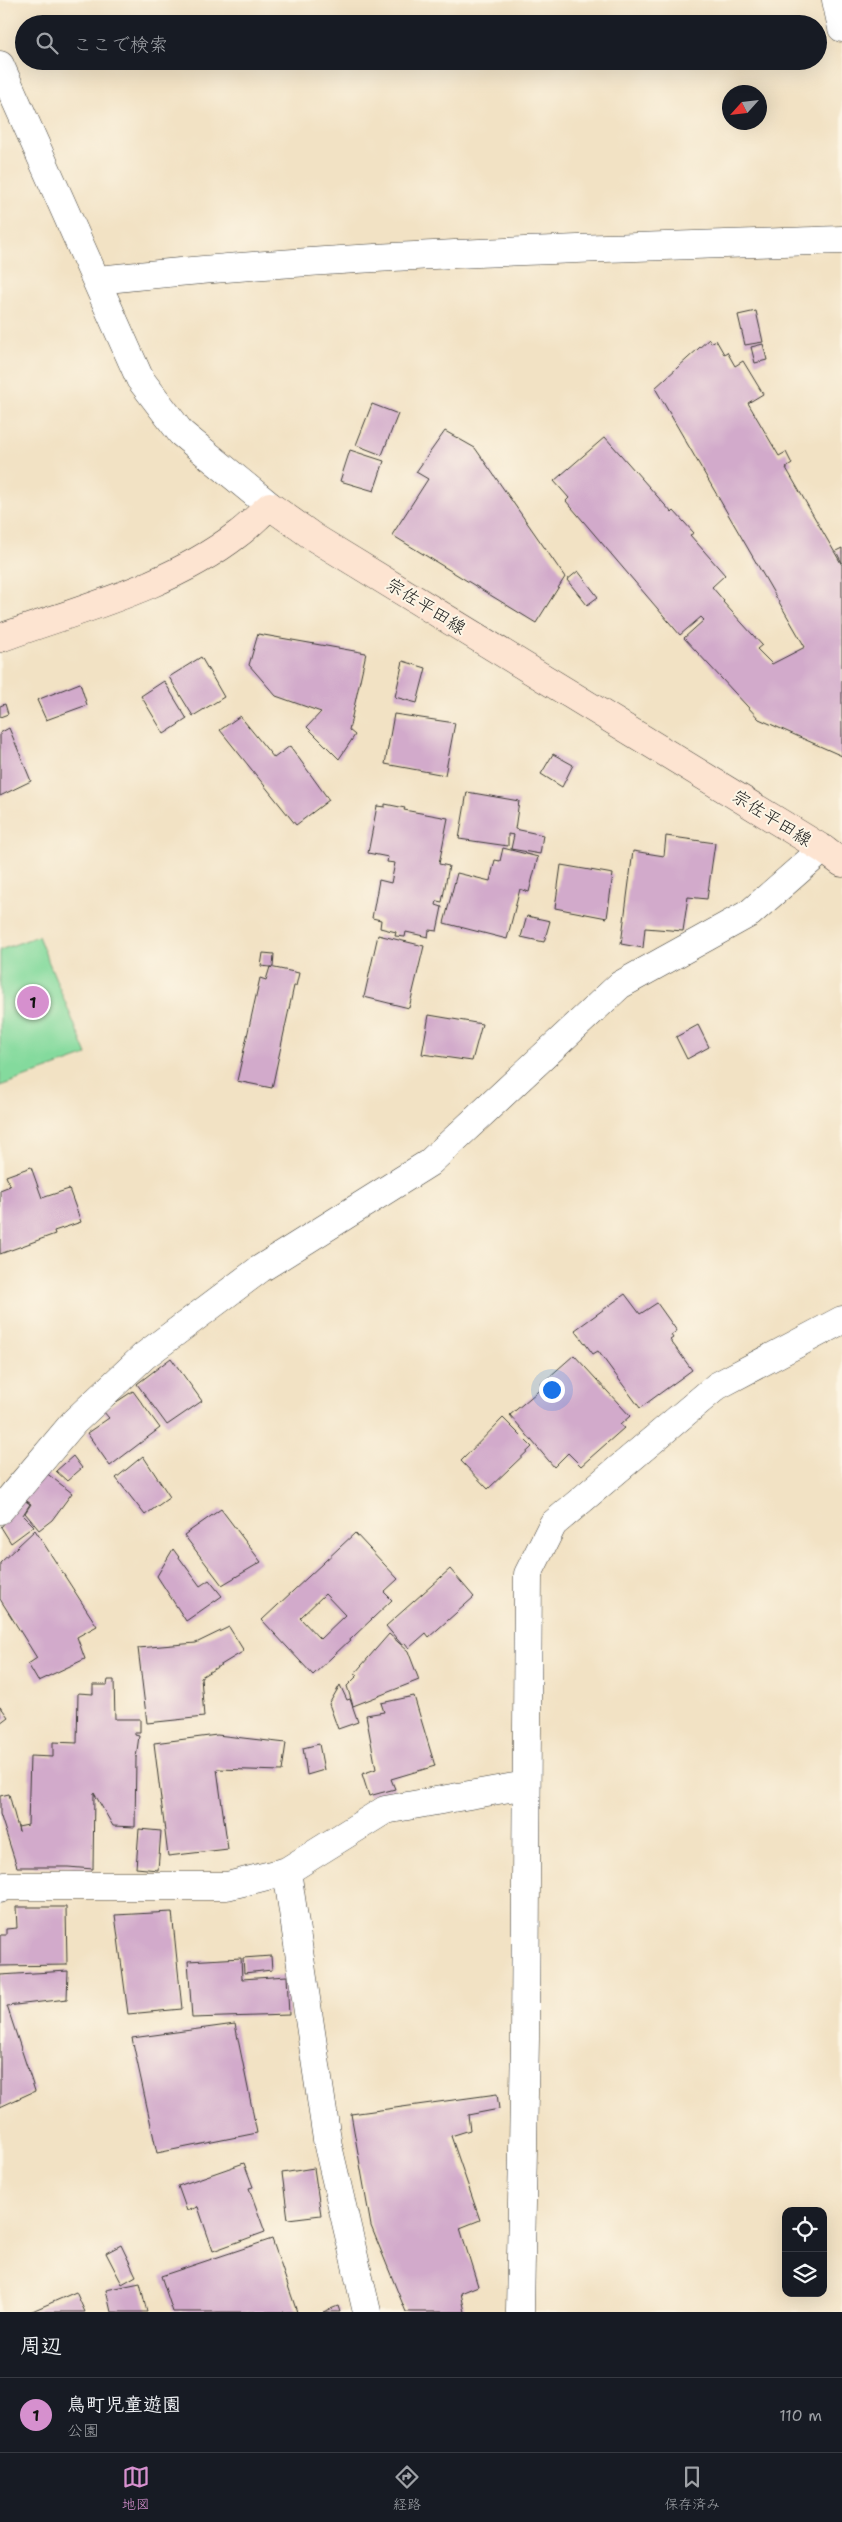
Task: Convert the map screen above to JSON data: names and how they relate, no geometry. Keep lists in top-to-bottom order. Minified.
{"streets":{"main road":["宗佐平田線"]},"north":"bottom left","page":{"search":"ここで検索","pins":"1","heading":"周辺","list":[{"mark":"1","name":"鳥町児童遊園","note":"公園","value":"110 m"}],"nav":["地図","経路","保存済み"]}}
